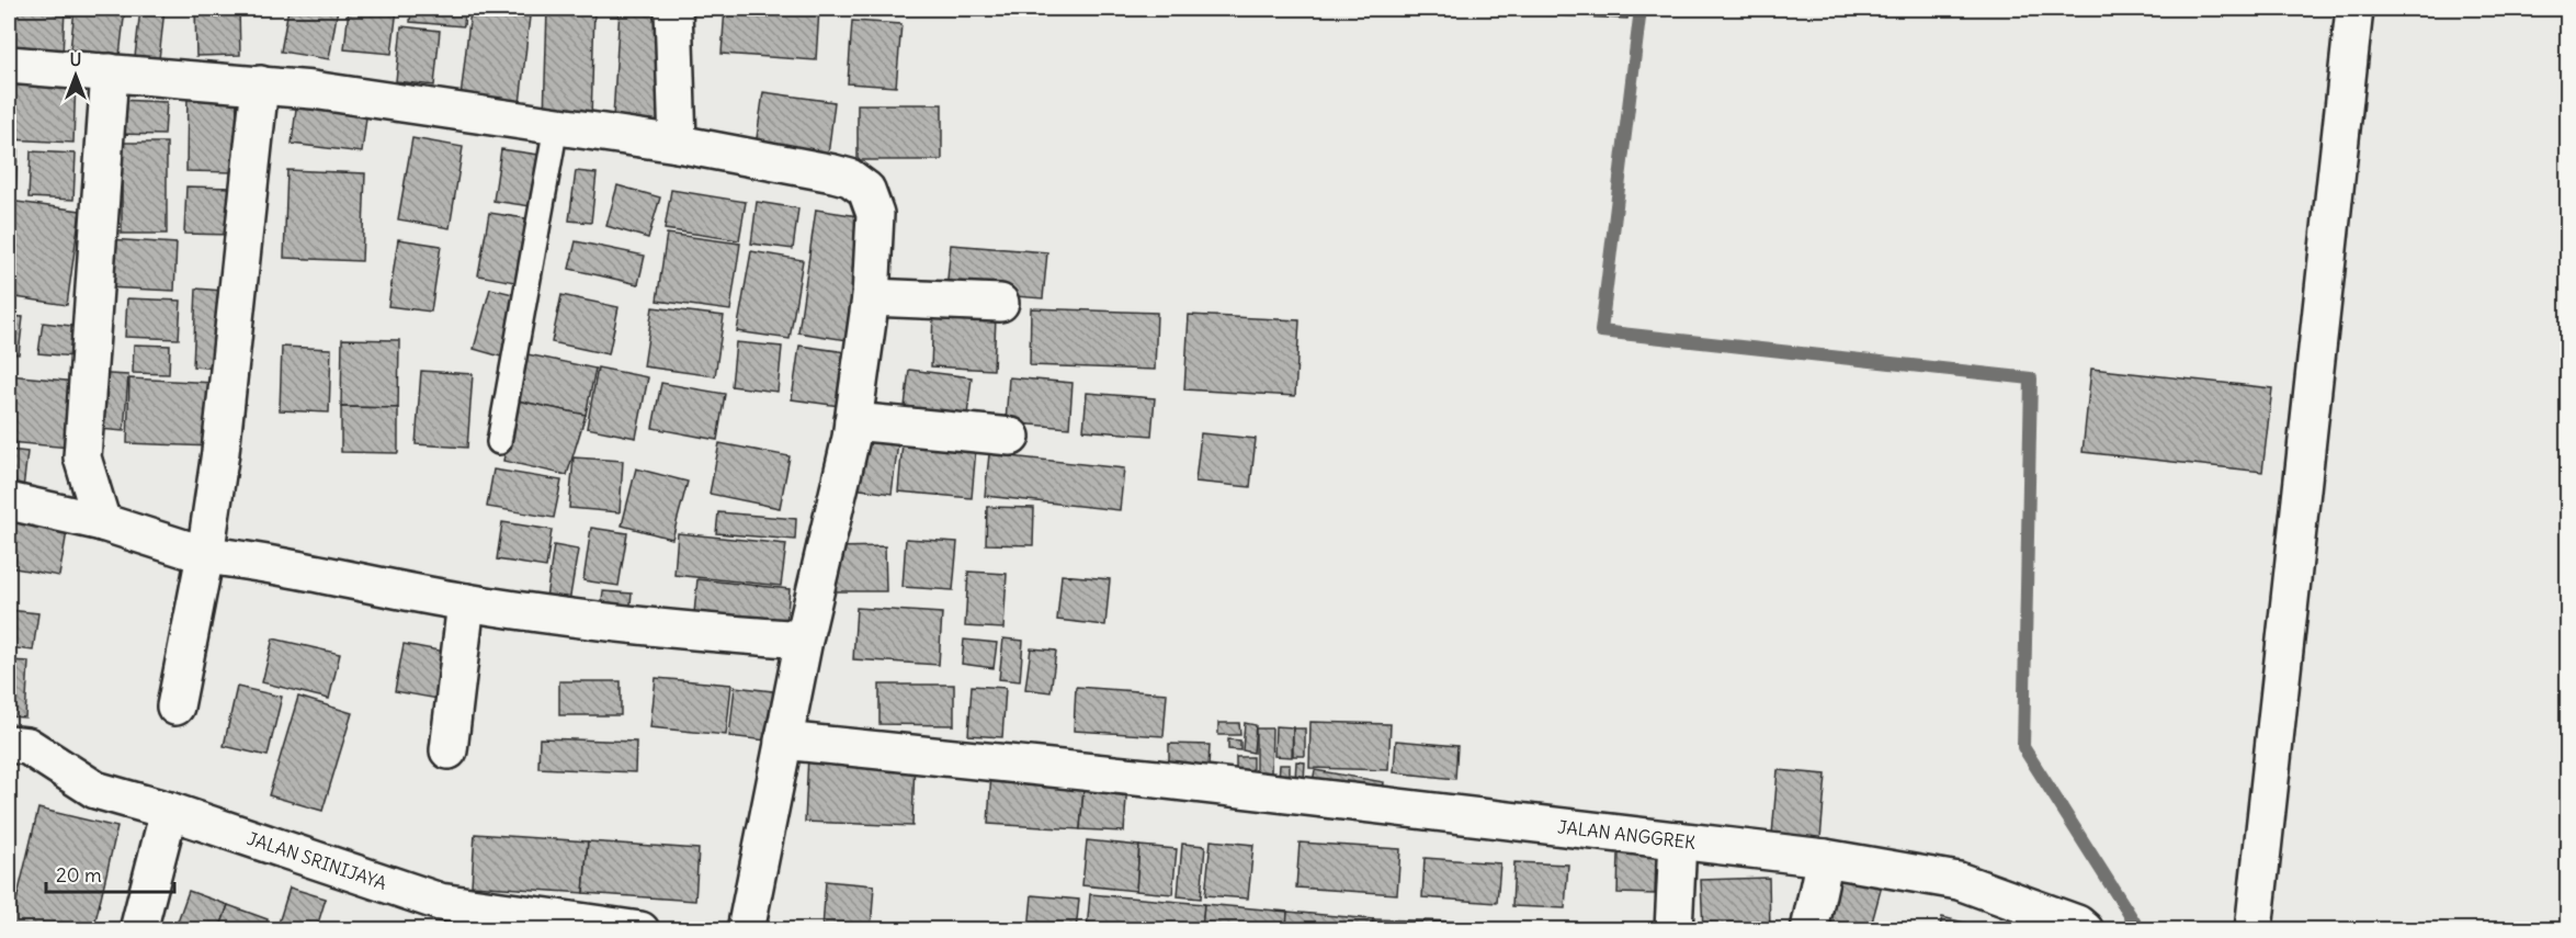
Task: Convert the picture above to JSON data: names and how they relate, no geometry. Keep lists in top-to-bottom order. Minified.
{"streets":{"street":["JALAN ANGGREK","JALAN SRINIJAYA"]},"scale_bar":"20 m","north":"top"}
